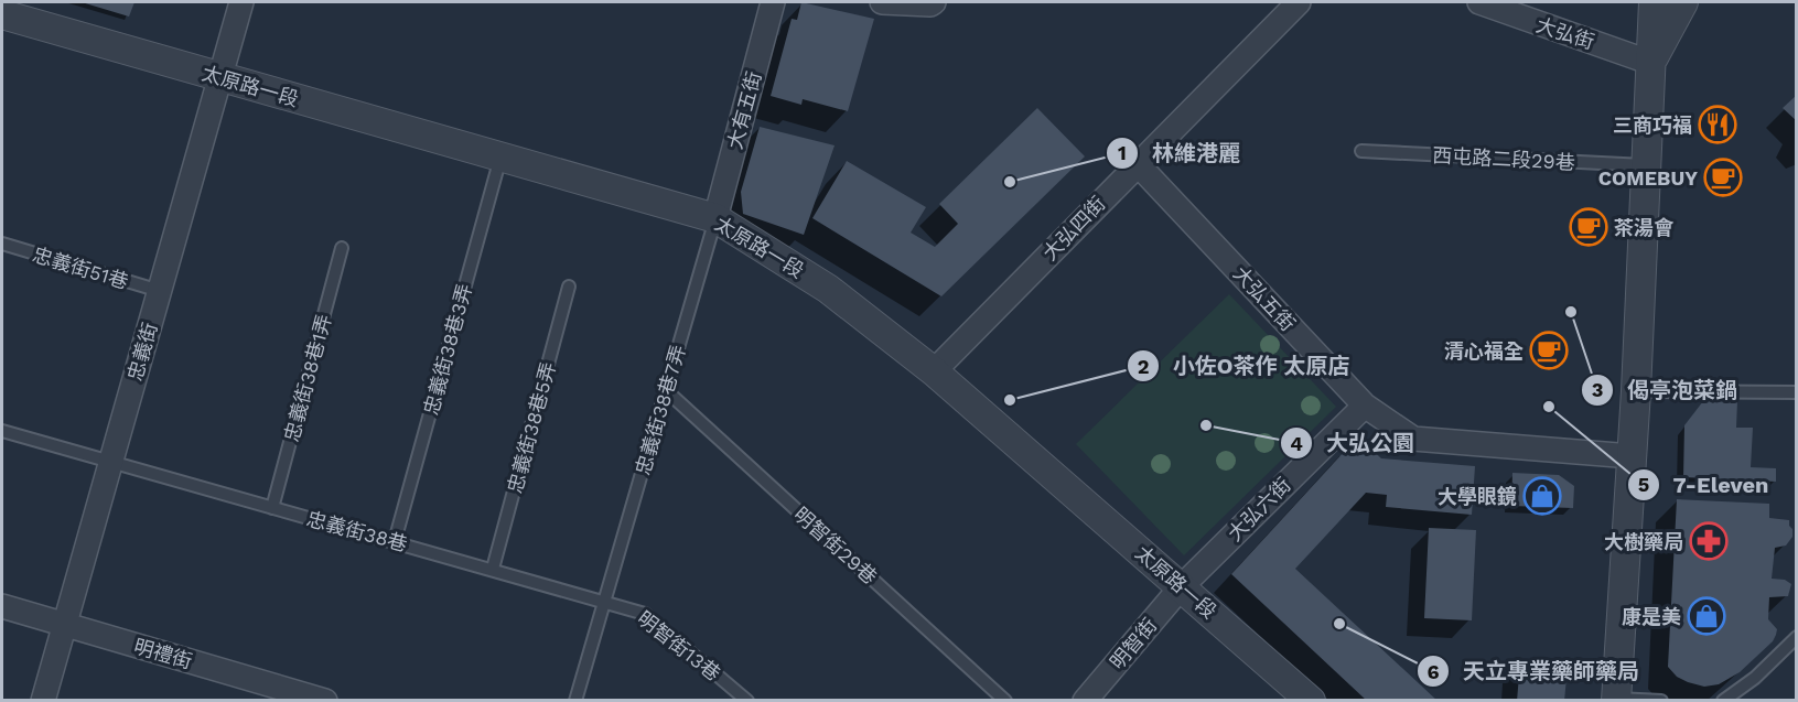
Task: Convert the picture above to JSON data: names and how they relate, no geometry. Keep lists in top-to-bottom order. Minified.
{"streets":{"street":["大弘街","太原路一段","大有五街","大弘四街","大弘五街","忠義街","大弘六街","明智街","明禮街"],"lane":["西屯路二段29巷","忠義街51巷","忠義街38巷3弄","忠義街38巷1弄","忠義街38巷7弄","忠義街38巷5弄","忠義街38巷","明智街29巷","明智街13巷"]},"crossings":[["太原路一段","大有五街"],["太原路一段","大弘四街"],["太原路一段","忠義街38巷3弄"],["太原路一段","忠義街"],["太原路一段","忠義街38巷7弄"],["太原路一段","大弘六街"],["太原路一段","明智街"],["大有五街","忠義街38巷7弄"],["大弘四街","大弘五街"],["忠義街51巷","忠義街"],["大弘五街","大弘六街"],["忠義街38巷3弄","忠義街38巷"],["忠義街","忠義街38巷"],["忠義街","明禮街"],["忠義街38巷1弄","忠義街38巷"],["忠義街38巷7弄","忠義街38巷"],["忠義街38巷7弄","明智街29巷"],["忠義街38巷7弄","明智街13巷"],["忠義街38巷5弄","忠義街38巷"],["大弘六街","明智街"],["忠義街38巷","明智街13巷"]],"places":{"restaurant":["三商巧福"],"cafe":["COMEBUY","茶湯會","清心福全"],"other":["林維港麗","偈亭泡菜鍋","小佐O茶作 太原店","7-Eleven","大弘公園","天立專業藥師藥局"],"shop":["大學眼鏡","康是美"],"pharmacy":["大樹藥局"]}}
